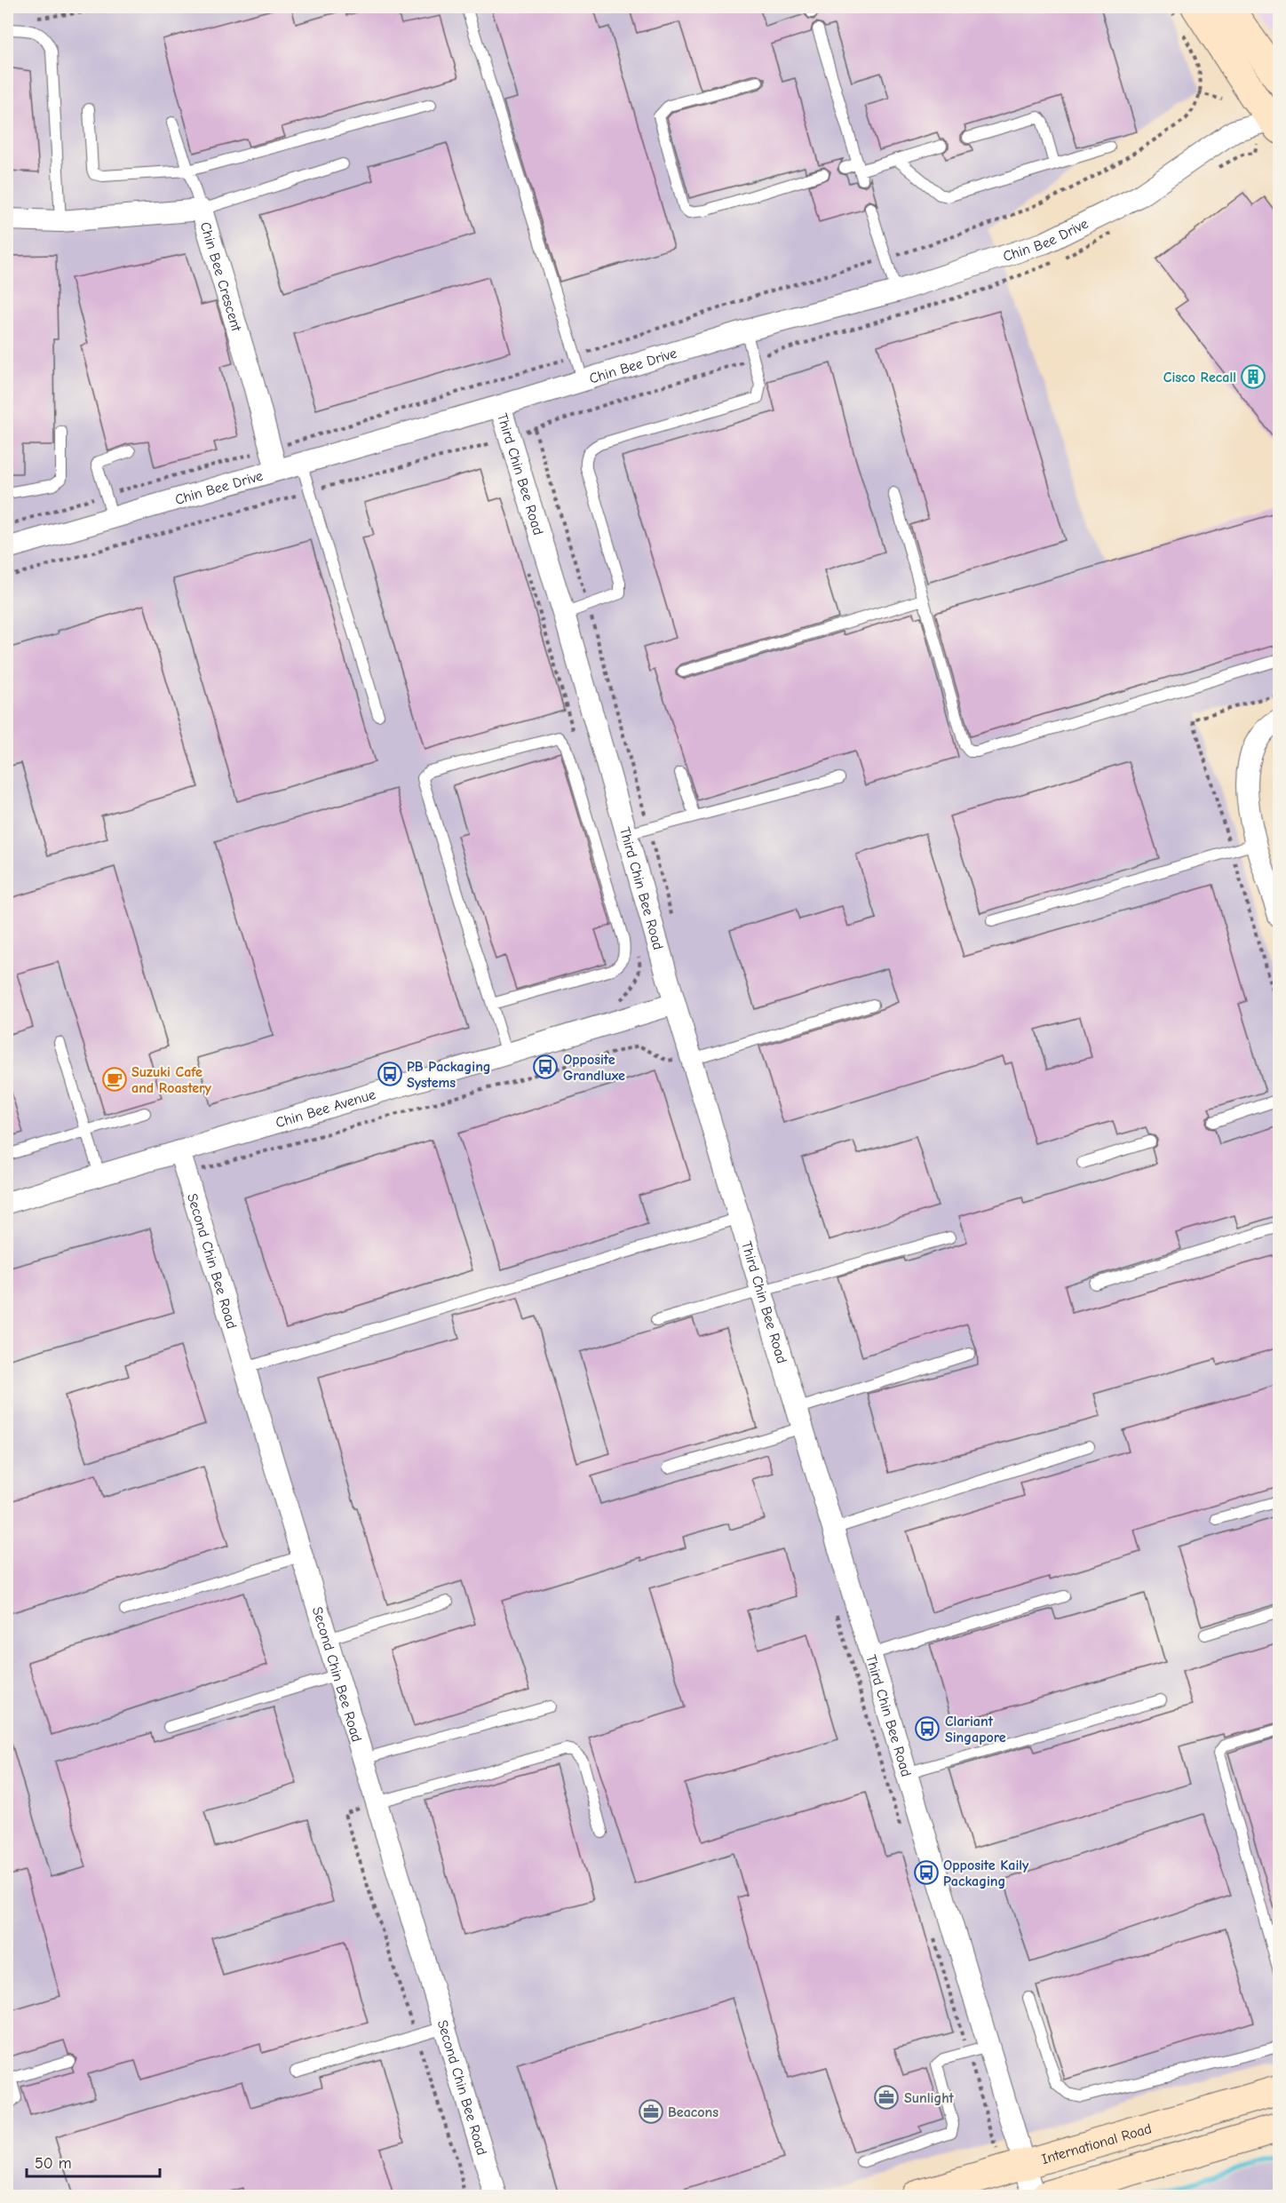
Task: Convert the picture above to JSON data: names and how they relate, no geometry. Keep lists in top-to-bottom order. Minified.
{"streets":{"main road":["International Road"],"street":["Chin Bee Drive","Chin Bee Crescent","Third Chin Bee Road","Chin Bee Avenue","Second Chin Bee Road"]},"crossings":[["Chin Bee Drive","Chin Bee Crescent"],["Chin Bee Drive","Third Chin Bee Road"],["Third Chin Bee Road","Chin Bee Avenue"],["Third Chin Bee Road","International Road"],["Chin Bee Avenue","Second Chin Bee Road"]],"places":{"building":["Cisco Recall"],"bus stop":["Opposite Grandluxe","PB Packaging Systems","Clariant Singapore","Opposite Kaily Packaging"],"cafe":["Suzuki Cafe and Roastery"],"office":["Sunlight","Beacons"]},"scale_bar":"50 m"}
